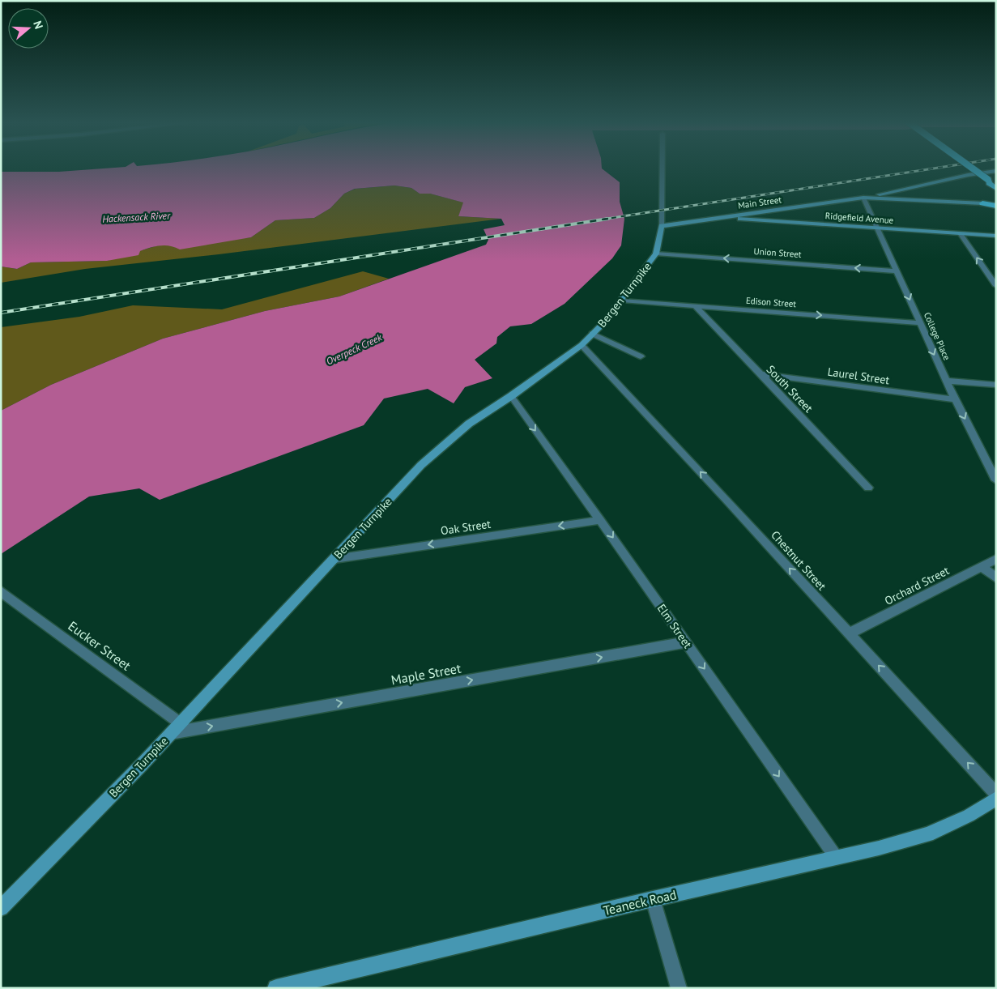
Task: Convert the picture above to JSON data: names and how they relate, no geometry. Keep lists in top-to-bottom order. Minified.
{"streets":{"street":["Main Street","Ridgefield Avenue","Union Street","Bergen Turnpike","Edison Street","College Place","Laurel Street","South Street","Oak Street","Chestnut Street","Orchard Street","Elm Street","Eucker Street","Maple Street","Teaneck Road"]},"crossings":[["Main Street","Ridgefield Avenue"],["Main Street","Bergen Turnpike"],["Main Street","College Place"],["Ridgefield Avenue","College Place"],["Union Street","Bergen Turnpike"],["Union Street","College Place"],["Bergen Turnpike","Edison Street"],["Bergen Turnpike","Oak Street"],["Bergen Turnpike","Chestnut Street"],["Bergen Turnpike","Elm Street"],["Bergen Turnpike","Eucker Street"],["Bergen Turnpike","Maple Street"],["Edison Street","College Place"],["Edison Street","South Street"],["College Place","Laurel Street"],["Laurel Street","South Street"],["Oak Street","Elm Street"],["Chestnut Street","Orchard Street"],["Elm Street","Maple Street"],["Elm Street","Teaneck Road"]],"one_way":["Union Street","Edison Street","College Place","Oak Street","Chestnut Street","Elm Street","Maple Street"],"water":["Hackensack River","Overpeck Creek"],"north":"right"}
